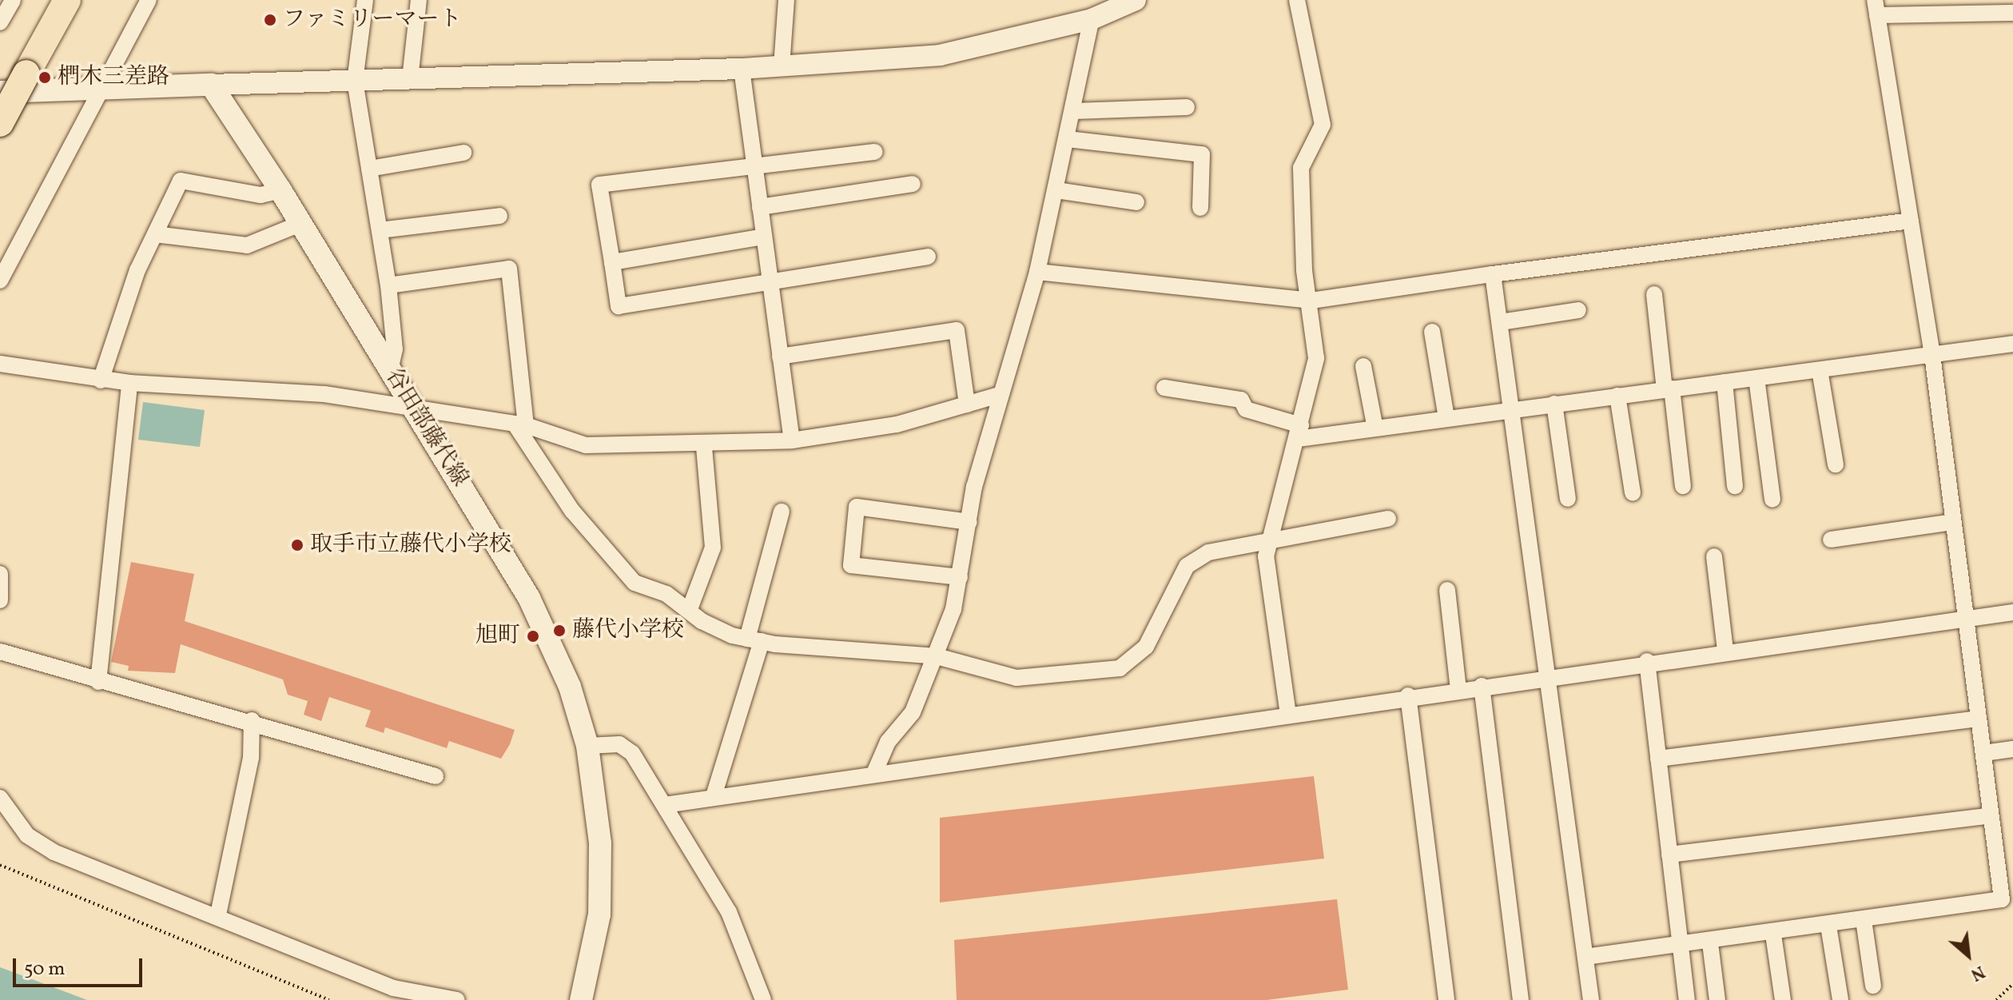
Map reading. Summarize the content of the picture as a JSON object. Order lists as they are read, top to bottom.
{
  "streets": {
    "main road": ["谷田部藤代線"]
  },
  "places": [
    "ファミリーマート",
    "椚木三差路",
    "取手市立藤代小学校",
    "藤代小学校",
    "旭町"
  ],
  "scale_bar": "50 m",
  "north": "bottom right"
}
